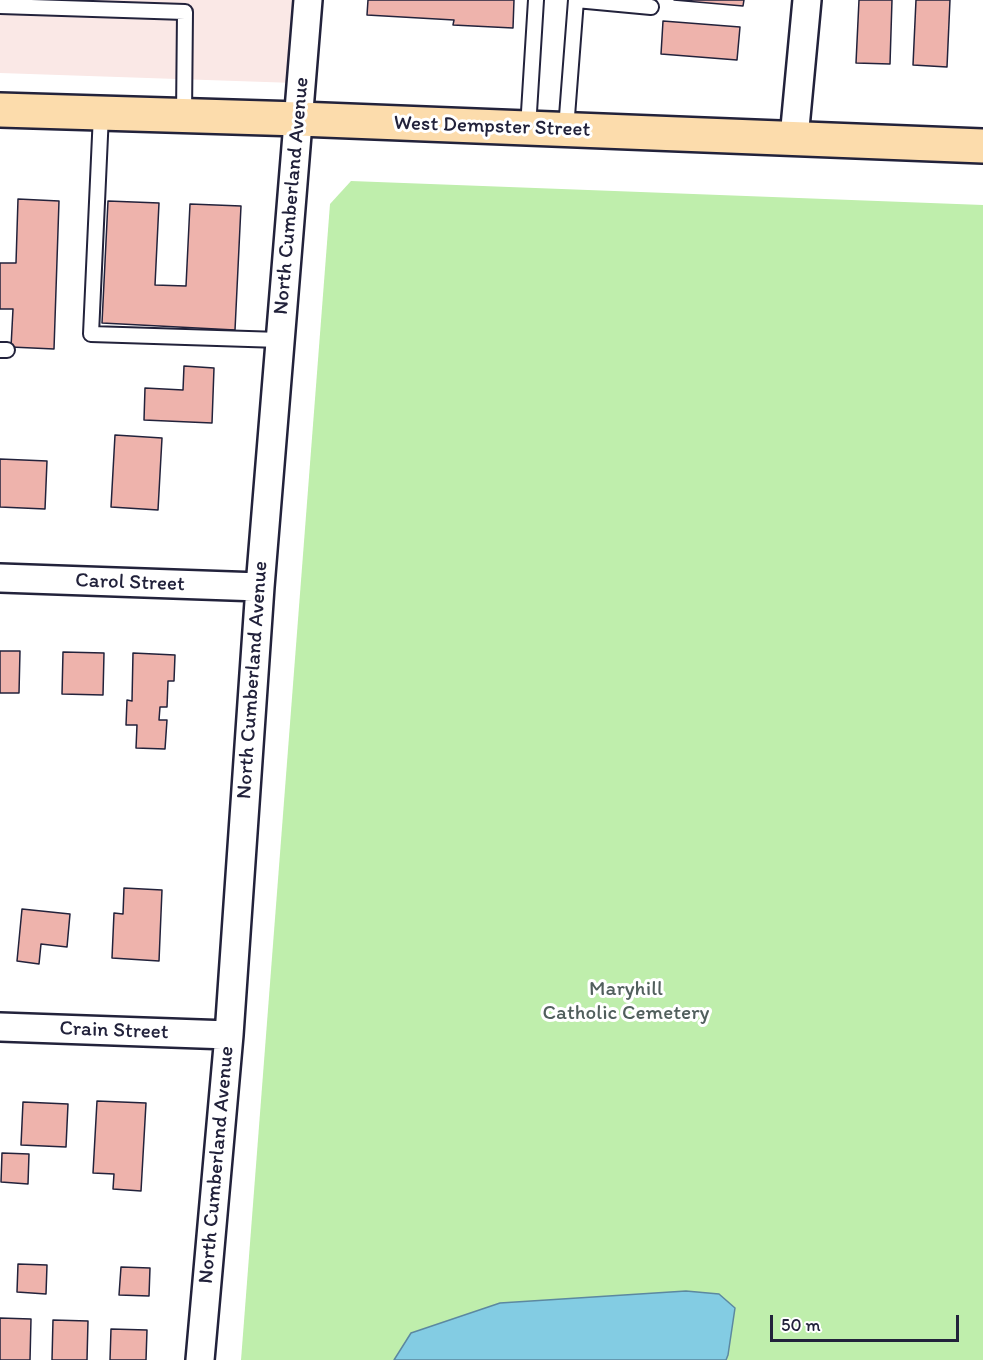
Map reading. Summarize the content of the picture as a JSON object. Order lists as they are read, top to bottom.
{
  "streets": {
    "main road": ["West Dempster Street"],
    "street": ["North Cumberland Avenue", "Carol Street", "Crain Street"]
  },
  "crossings": [
    ["West Dempster Street", "North Cumberland Avenue"],
    ["North Cumberland Avenue", "Carol Street"],
    ["North Cumberland Avenue", "Crain Street"]
  ],
  "parks": ["Maryhill Catholic Cemetery"],
  "scale_bar": "50 m"
}
